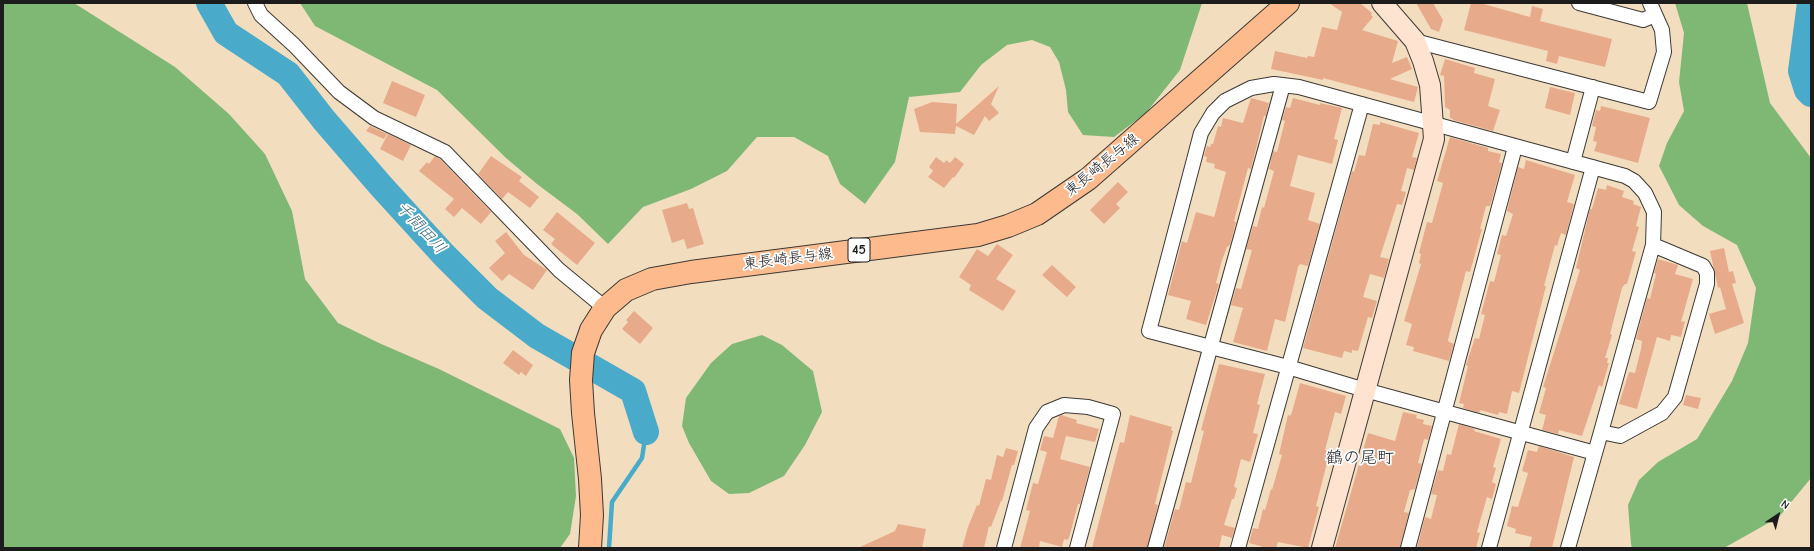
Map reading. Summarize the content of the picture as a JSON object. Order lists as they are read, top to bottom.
{
  "streets": {
    "main road": ["東長崎長与線", "45"]
  },
  "districts": ["鶴の尾町"],
  "water": ["千間田川"],
  "north": "top right"
}
